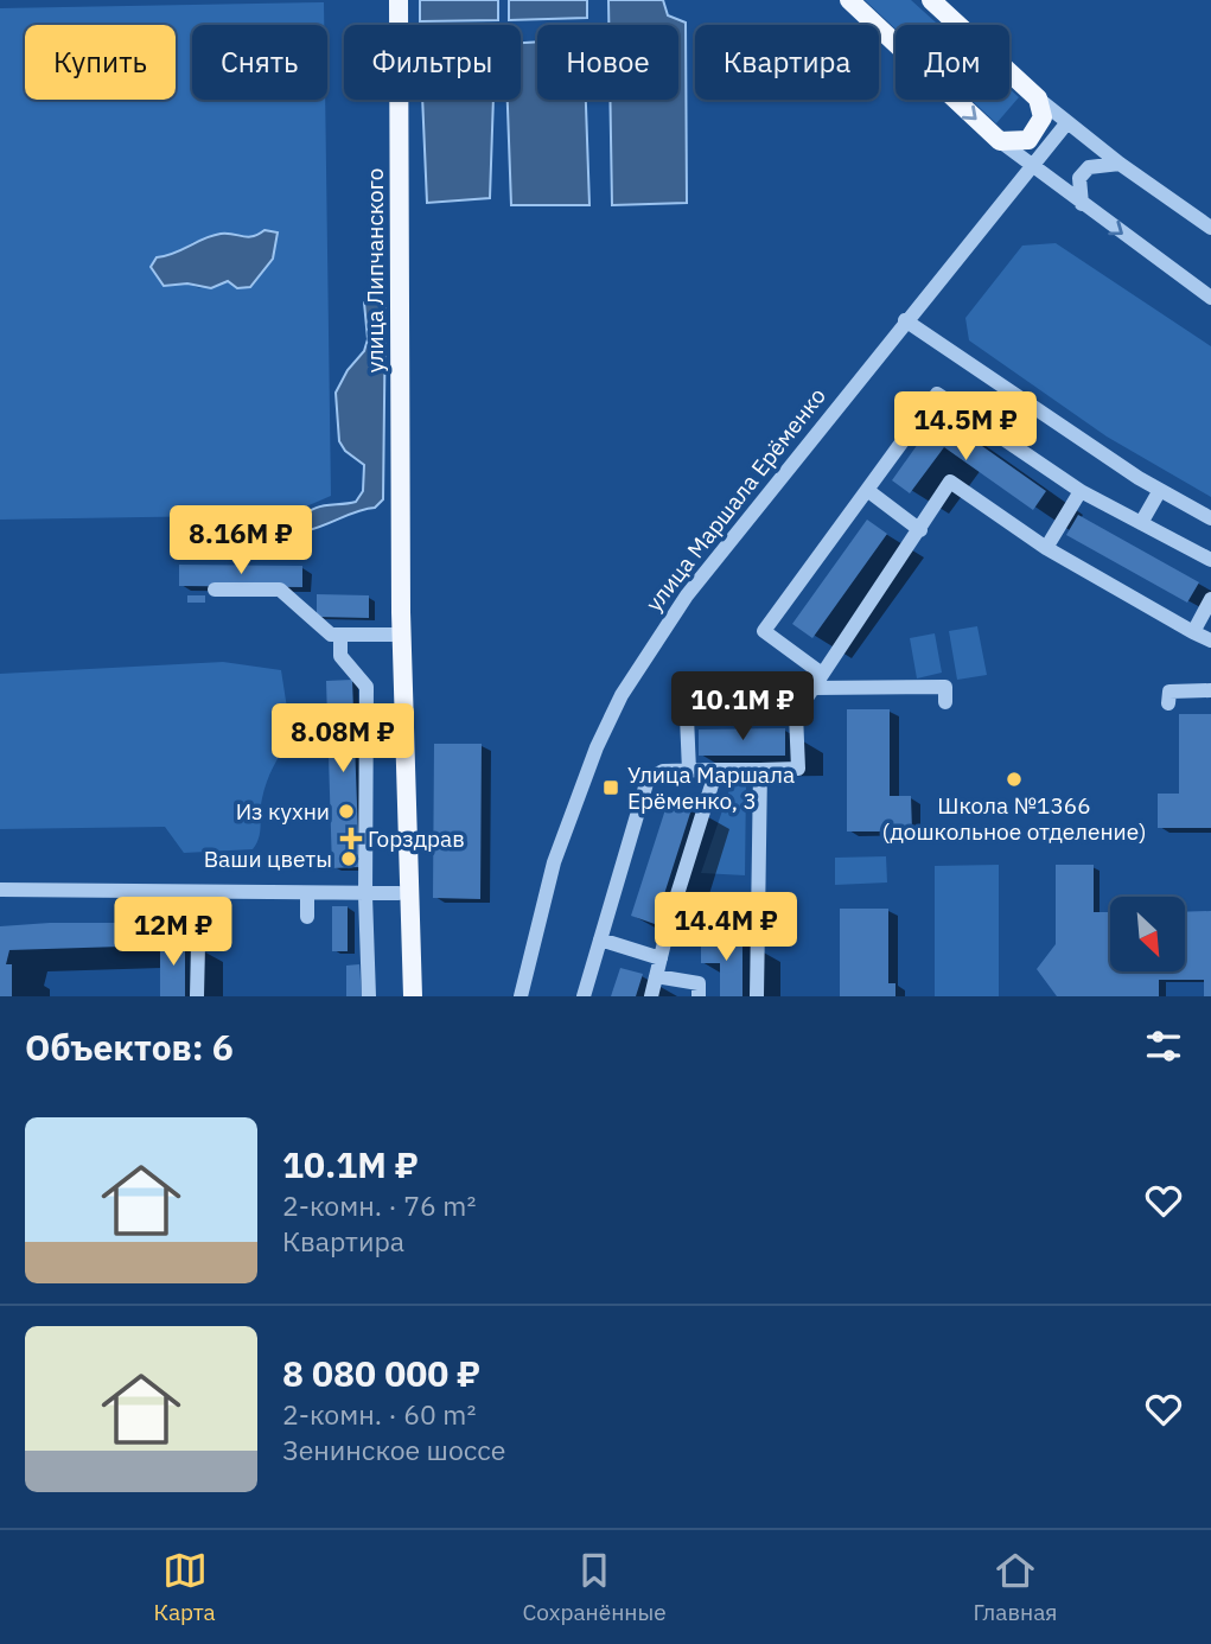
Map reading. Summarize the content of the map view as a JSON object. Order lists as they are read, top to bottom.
{
  "streets": {
    "main road": ["улица Липчанского"],
    "street": ["улица Маршала Ерёменко"]
  },
  "places": {
    "other": ["Школа №1366 (дошкольное отделение)", "Из кухни", "Ваши цветы"],
    "transit": ["Улица Маршала Ерёменко, 3"],
    "health": ["Горздрав"]
  },
  "north": "bottom right",
  "page": {
    "chip": [
      "Купить",
      "Снять",
      "Фильтры",
      "Новое",
      "Квартира",
      "Дом"
    ],
    "price": [
      "14.5M ₽",
      "8.16M ₽",
      "10.1M ₽",
      "8.08M ₽",
      "14.4M ₽",
      "12M ₽"
    ],
    "heading": "Объектов: 6",
    "list": [
      {
        "name": "10.1M ₽",
        "note": "2-комн. · 76 m² · Квартира"
      },
      {
        "name": "8 080 000 ₽",
        "note": "2-комн. · 60 m² · Зенинское шоссе"
      }
    ],
    "tabs": ["Карта", "Сохранённые", "Главная"]
  }
}
